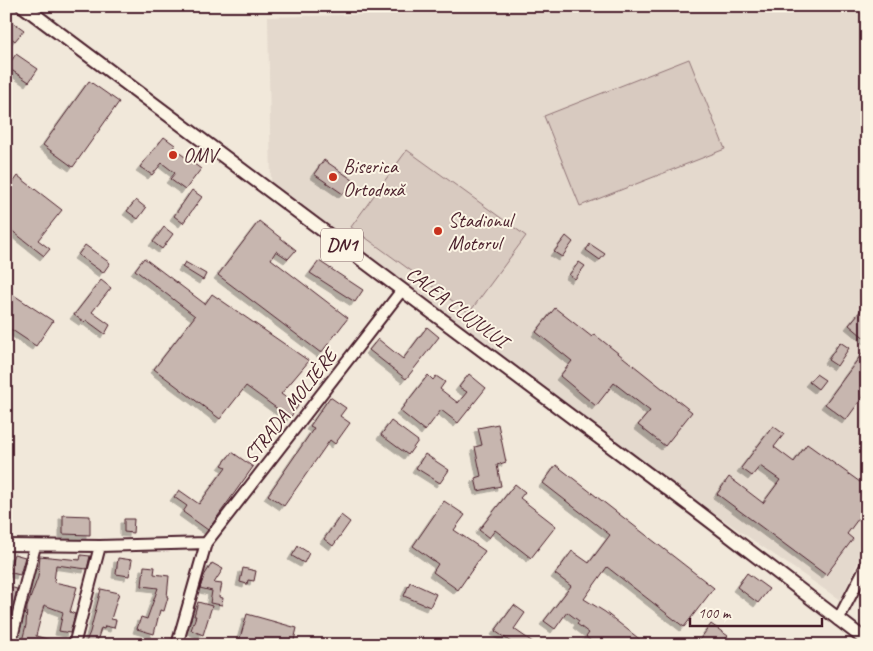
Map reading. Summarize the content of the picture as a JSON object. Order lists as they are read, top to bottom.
{
  "streets": {
    "main road": ["DN1", "CALEA CLUJULUI"],
    "street": ["STRADA MOLIÈRE"]
  },
  "crossings": [
    ["CALEA CLUJULUI", "STRADA MOLIÈRE"]
  ],
  "places": ["OMV", "Biserica Ortodoxă", "Stadionul Motorul"],
  "scale_bar": "100 m"
}
